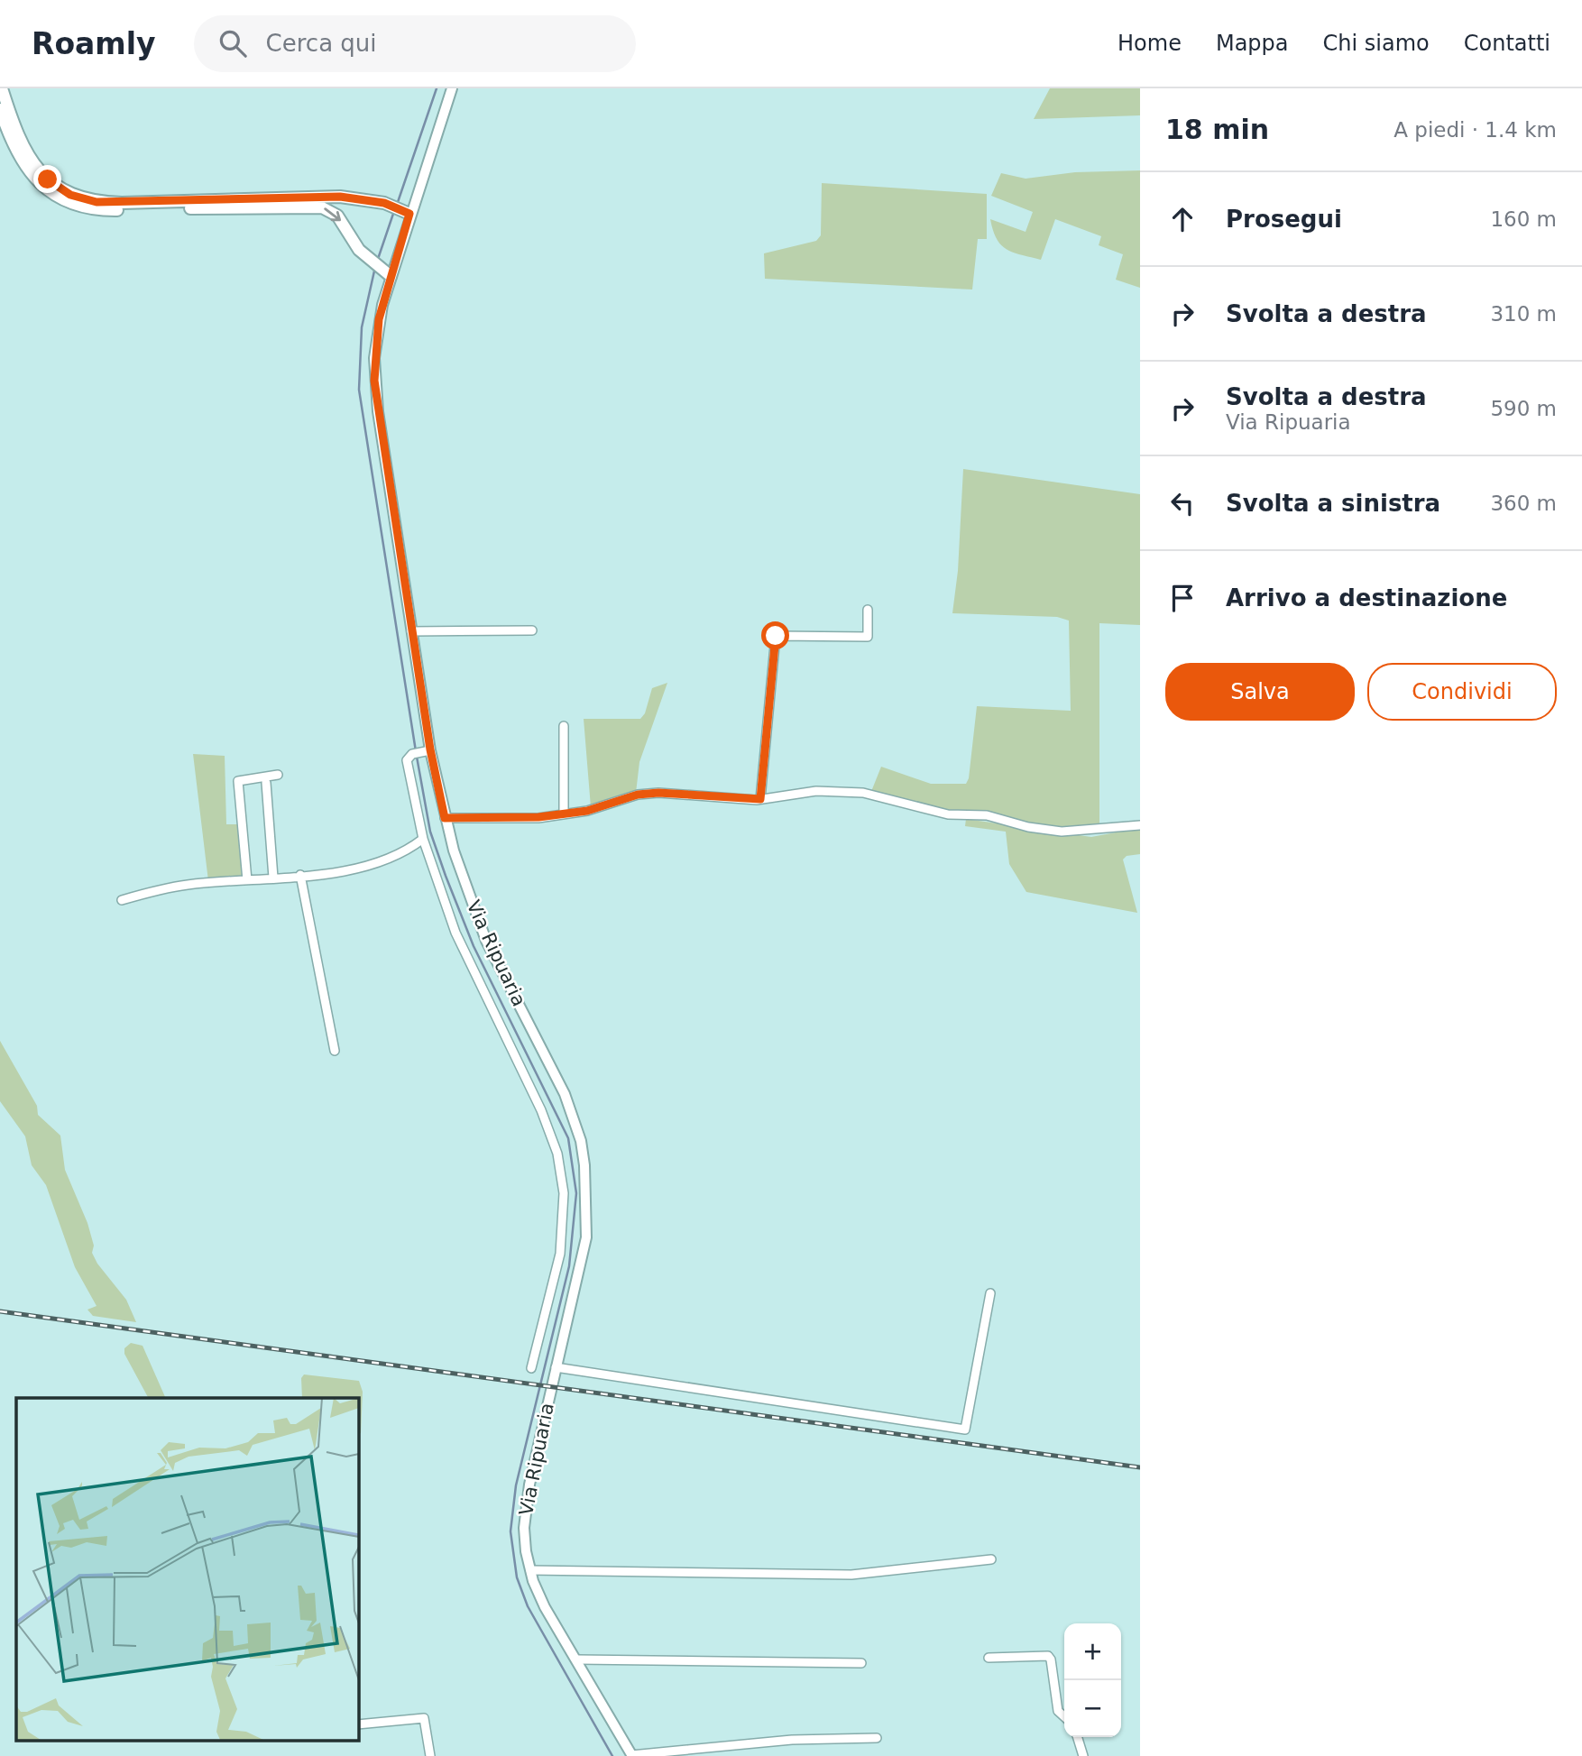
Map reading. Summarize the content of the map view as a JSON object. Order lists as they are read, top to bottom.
{
  "streets": {
    "street": ["Via Ripuaria"]
  },
  "page": {
    "header": "Roamly",
    "search": "Cerca qui",
    "nav": [
      "Home",
      "Mappa",
      "Chi siamo",
      "Contatti"
    ],
    "heading": ["18 min", "A piedi · 1.4 km"],
    "list": [
      ["Prosegui", "160 m"],
      ["Svolta a destra", "310 m"],
      ["Svolta a destra", "Via Ripuaria", "590 m"],
      ["Svolta a sinistra", "360 m"],
      "Arrivo a destinazione"
    ],
    "buttons": ["Salva", "Condividi"],
    "map_buttons": ["+", "−"]
  }
}
